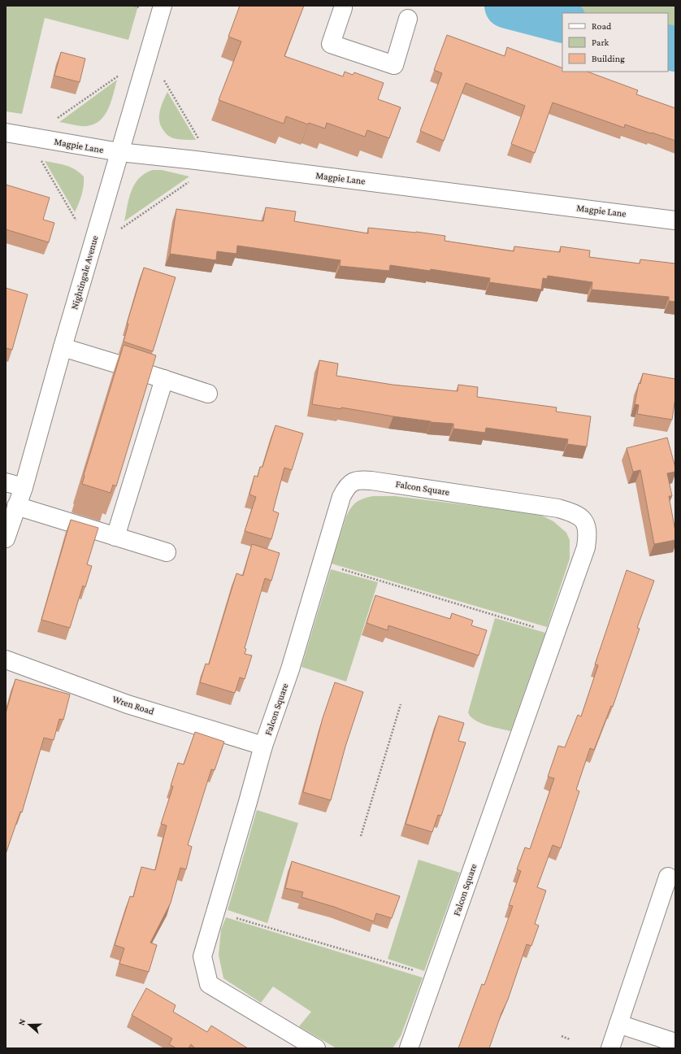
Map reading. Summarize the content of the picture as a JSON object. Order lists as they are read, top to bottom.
{
  "streets": {
    "street": [
      "Magpie Lane",
      "Nightingale Avenue",
      "Falcon Square",
      "Wren Road"
    ]
  },
  "crossings": [
    ["Magpie Lane", "Nightingale Avenue"],
    ["Falcon Square", "Wren Road"]
  ],
  "legend": ["Road", "Park", "Building"],
  "north": "left"
}
